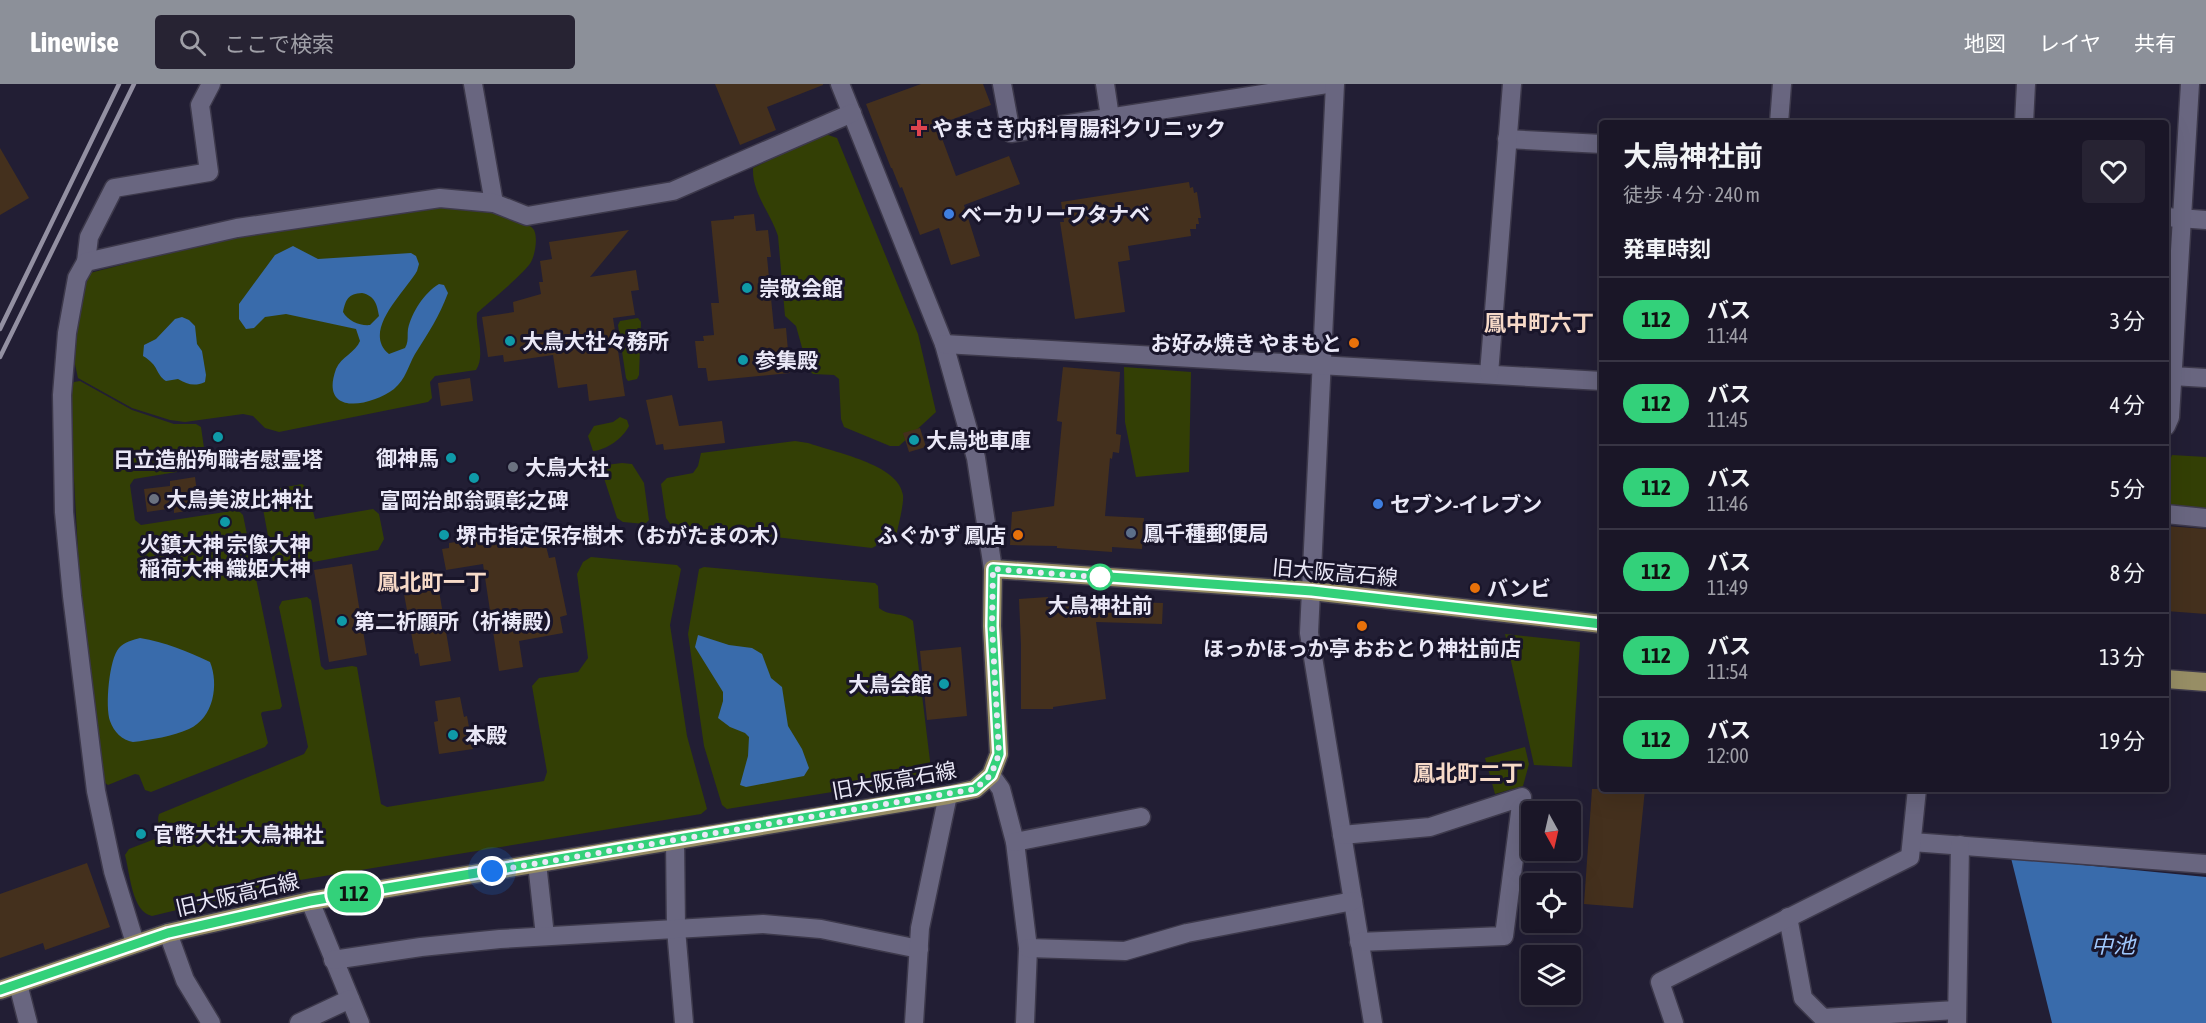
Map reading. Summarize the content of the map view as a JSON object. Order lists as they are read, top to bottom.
{
  "streets": {
    "main road": ["旧大阪高石線"]
  },
  "districts": ["鳳中町六丁", "鳳北町一丁", "鳳北町二丁"],
  "water": ["中池"],
  "places": {
    "health": ["やまさき内科胃腸科クリニック"],
    "other": [
      "ベーカリーワタナベ",
      "崇敬会館",
      "大鳥大社々務所",
      "お好み焼き やまもと",
      "参集殿",
      "日立造船殉職者慰霊塔",
      "大鳥地車庫",
      "御神馬",
      "大鳥大社",
      "富岡治郎翁顕彰之碑",
      "大鳥美波比神社",
      "セブン-イレブン",
      "火鎮大神 宗像大神 稲荷大神 織姫大神",
      "鳳千種郵便局",
      "堺市指定保存樹木（おがたまの木）",
      "ふぐかず 鳳店",
      "大鳥神社前",
      "バンビ",
      "第二祈願所（祈祷殿）",
      "ほっかほっか亭 おおとり神社前店",
      "大鳥会館",
      "本殿",
      "官幣大社 大鳥神社"
    ]
  },
  "lines": ["bus line 112"],
  "north": "bottom",
  "page": {
    "header": "Linewise",
    "search": "ここで検索",
    "nav": ["地図", "レイヤ", "共有"],
    "on_map": "112",
    "heading": [
      ["大鳥神社前", "徒歩 · 4 分 · 240 m"],
      "発車時刻"
    ],
    "list": [
      {
        "mark": "112",
        "name": "バス",
        "note": "11:44",
        "value": "3 分"
      },
      {
        "mark": "112",
        "name": "バス",
        "note": "11:45",
        "value": "4 分"
      },
      {
        "mark": "112",
        "name": "バス",
        "note": "11:46",
        "value": "5 分"
      },
      {
        "mark": "112",
        "name": "バス",
        "note": "11:49",
        "value": "8 分"
      },
      {
        "mark": "112",
        "name": "バス",
        "note": "11:54",
        "value": "13 分"
      },
      {
        "mark": "112",
        "name": "バス",
        "note": "12:00",
        "value": "19 分"
      }
    ]
  }
}
